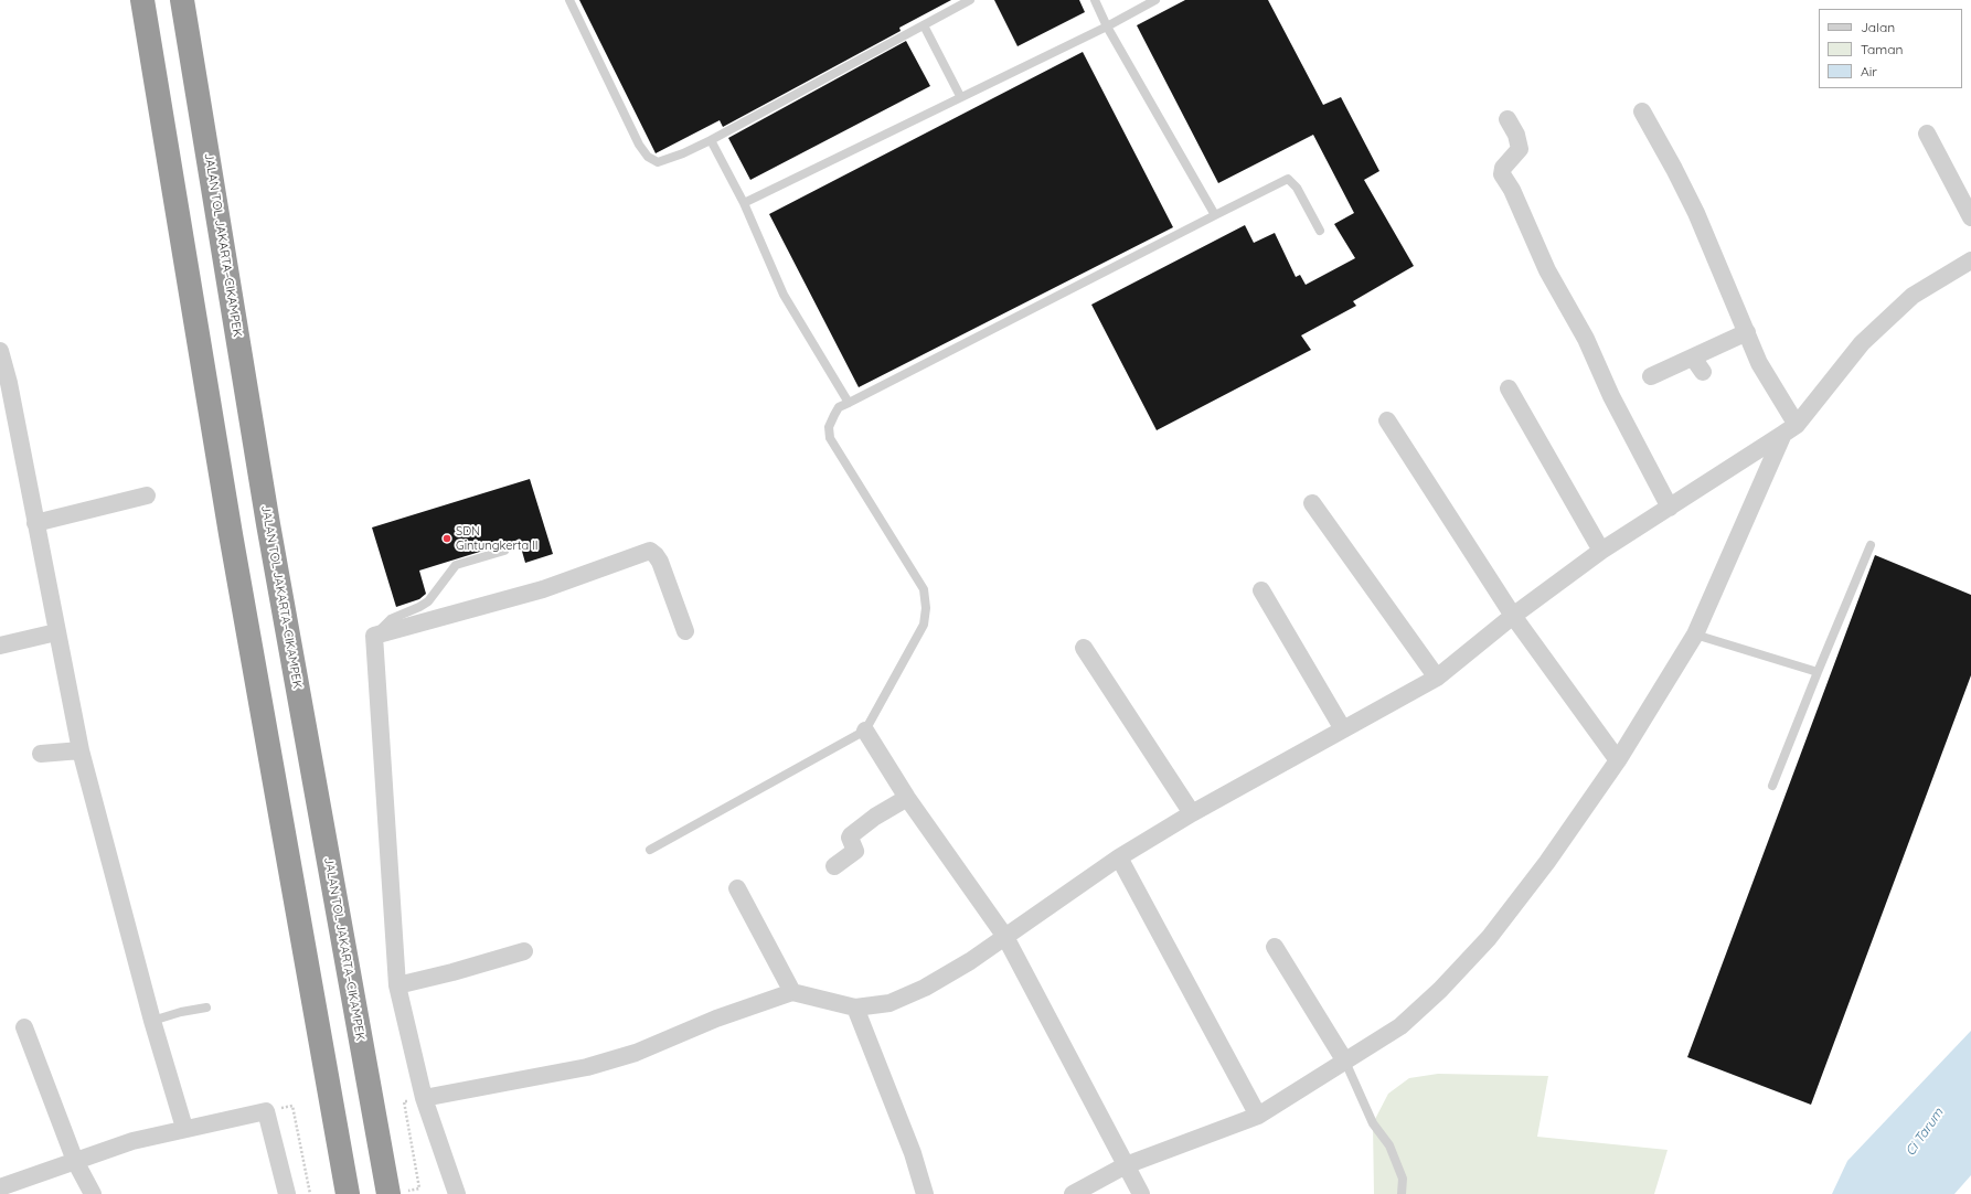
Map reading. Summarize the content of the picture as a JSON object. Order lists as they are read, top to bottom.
{
  "streets": {
    "highway": ["JALAN TOL JAKARTA–CIKAMPEK"]
  },
  "water": ["Ci Tarum"],
  "places": ["SDN Gintungkerta II"],
  "legend": ["Jalan", "Taman", "Air"]
}
